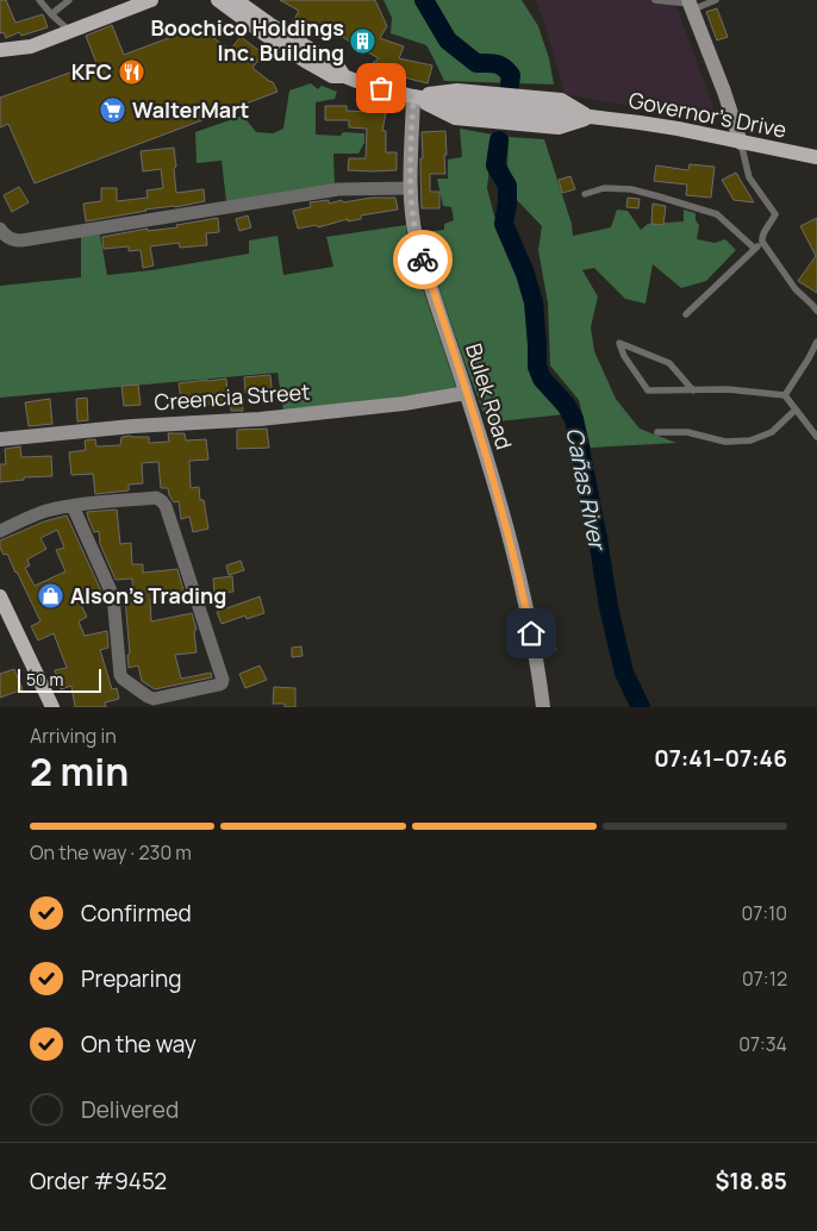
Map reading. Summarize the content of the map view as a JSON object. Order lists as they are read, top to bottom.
{
  "streets": {
    "main road": ["Governor's Drive", "Bulek Road", "Creencia Street"]
  },
  "crossings": [
    ["Governor's Drive", "Bulek Road"],
    ["Bulek Road", "Creencia Street"]
  ],
  "water": ["Cañas River"],
  "places": {
    "building": ["Boochico Holdings Inc. Building"],
    "restaurant": ["KFC"],
    "supermarket": ["WalterMart"],
    "shop": ["Alson's Trading"]
  },
  "scale_bar": "50 m",
  "page": {
    "scale": "50 m",
    "heading": ["2 min", "Arriving in", "07:41–07:46"],
    "panel": ["Order #9452", "$18.85"],
    "bar": "On the way · 230 m",
    "list": [
      ["Confirmed", "07:10"],
      ["Preparing", "07:12"],
      ["On the way", "07:34"],
      "Delivered"
    ]
  }
}
